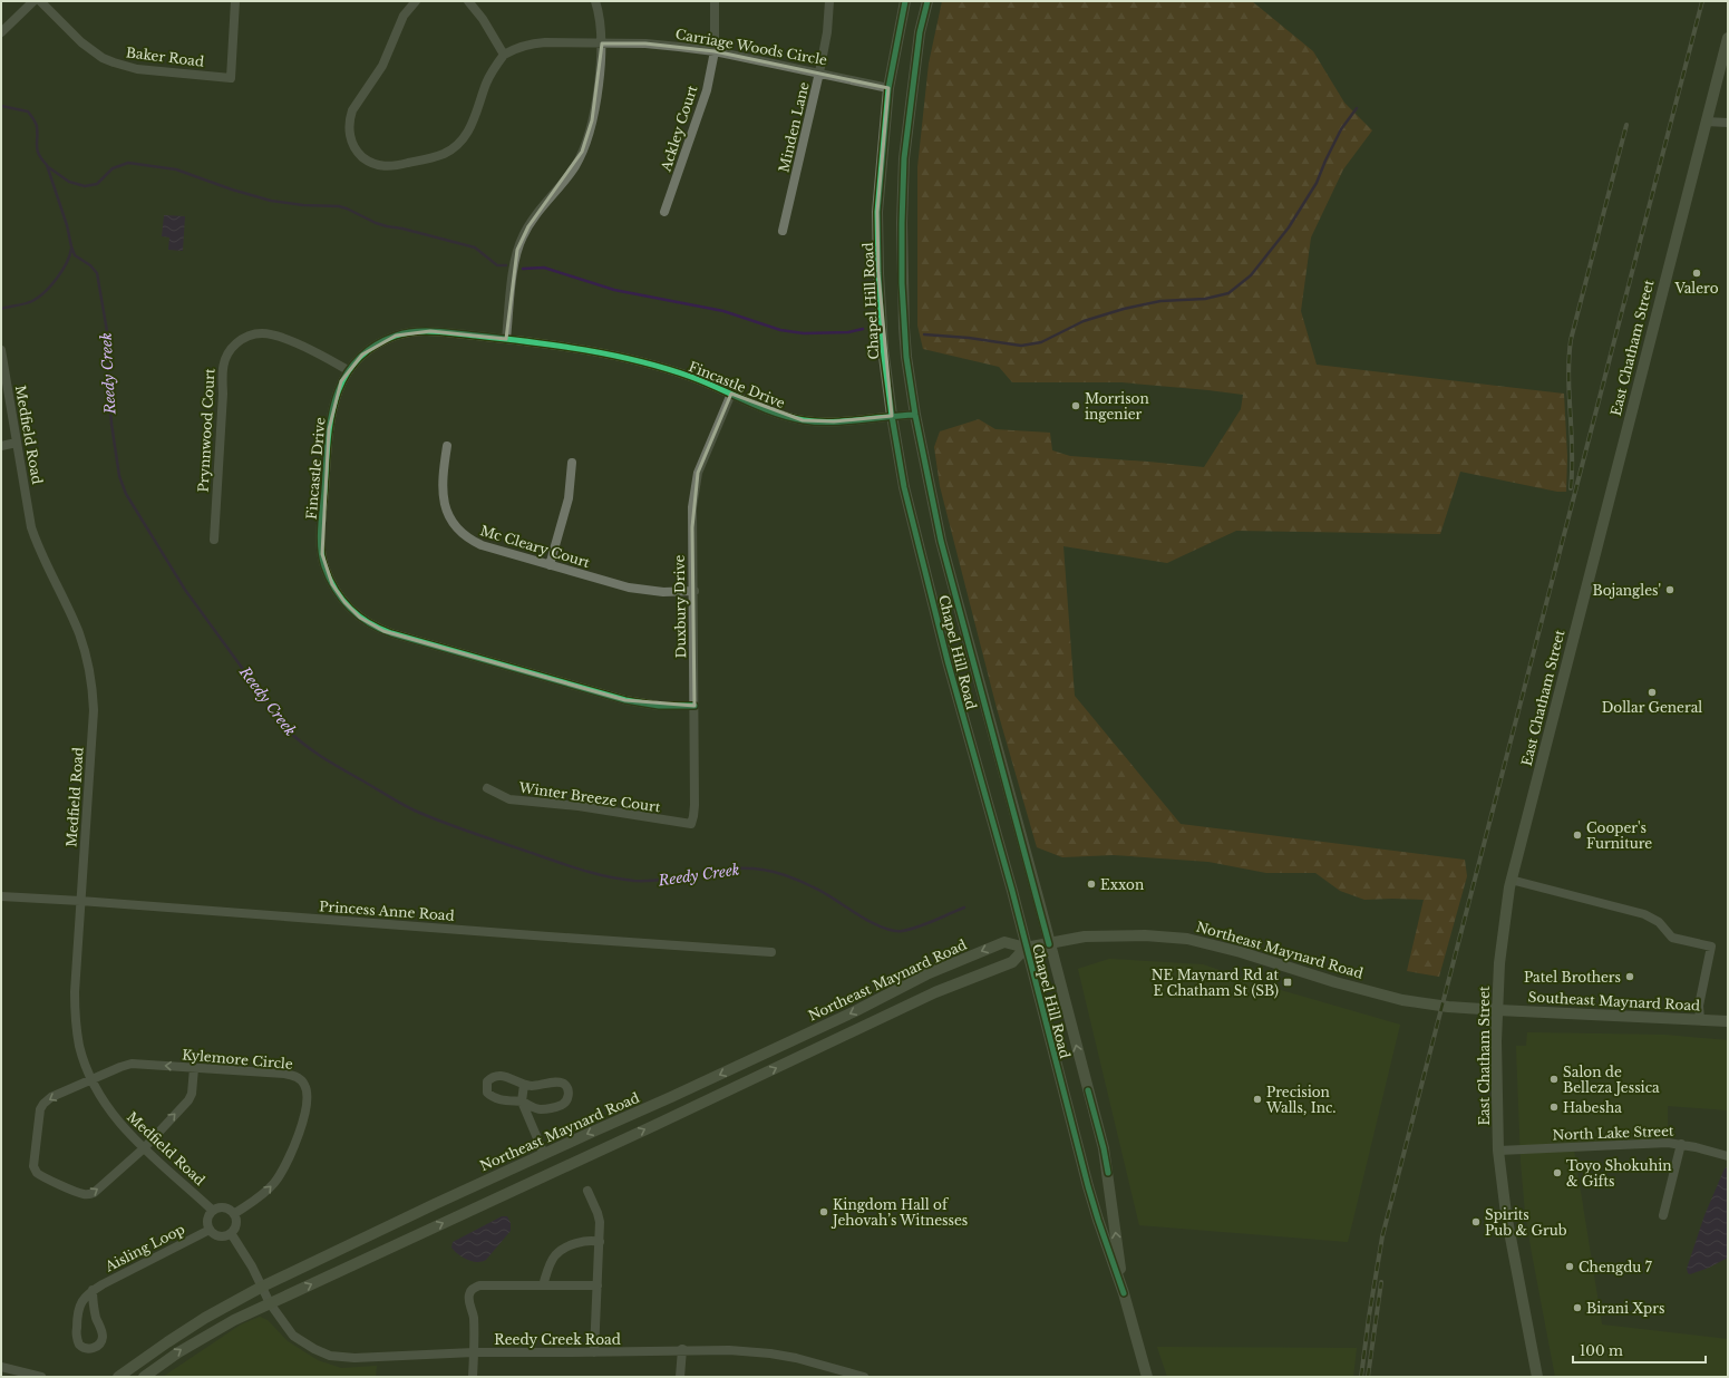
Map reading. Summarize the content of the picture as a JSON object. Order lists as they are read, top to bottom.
{
  "streets": {
    "main road": [
      "Chapel Hill Road",
      "East Chatham Street",
      "Northeast Maynard Road",
      "Southeast Maynard Road"
    ],
    "street": [
      "Carriage Woods Circle",
      "Baker Road",
      "Minden Lane",
      "Ackley Court",
      "Fincastle Drive",
      "Prynnwood Court",
      "Medfield Road",
      "Mc Cleary Court",
      "Duxbury Drive",
      "Winter Breeze Court",
      "Princess Anne Road",
      "Kylemore Circle",
      "North Lake Street",
      "Aisling Loop",
      "Reedy Creek Road"
    ]
  },
  "crossings": [
    ["Carriage Woods Circle", "Minden Lane"],
    ["Carriage Woods Circle", "Ackley Court"],
    ["Carriage Woods Circle", "Chapel Hill Road"],
    ["Chapel Hill Road", "Fincastle Drive"],
    ["Chapel Hill Road", "Northeast Maynard Road"],
    ["East Chatham Street", "Northeast Maynard Road"],
    ["East Chatham Street", "Southeast Maynard Road"],
    ["East Chatham Street", "North Lake Street"],
    ["Fincastle Drive", "Prynnwood Court"],
    ["Fincastle Drive", "Duxbury Drive"],
    ["Medfield Road", "Princess Anne Road"],
    ["Medfield Road", "Kylemore Circle"],
    ["Medfield Road", "Aisling Loop"],
    ["Mc Cleary Court", "Duxbury Drive"],
    ["Duxbury Drive", "Winter Breeze Court"],
    ["Northeast Maynard Road", "Southeast Maynard Road"],
    ["Kylemore Circle", "Aisling Loop"]
  ],
  "water": ["Reedy Creek"],
  "places": {
    "other": [
      "Valero",
      "Morrison ingenier",
      "Bojangles'",
      "Dollar General",
      "Cooper's Furniture",
      "Exxon",
      "Patel Brothers",
      "Salon de Belleza Jessica",
      "Precision Walls, Inc.",
      "Habesha",
      "Toyo Shokuhin & Gifts",
      "Kingdom Hall of Jehovah’s Witnesses",
      "Spirits Pub & Grub",
      "Chengdu 7",
      "Birani Xprs"
    ],
    "transit": ["NE Maynard Rd at E Chatham St (SB)"]
  },
  "scale_bar": "100 m"
}
